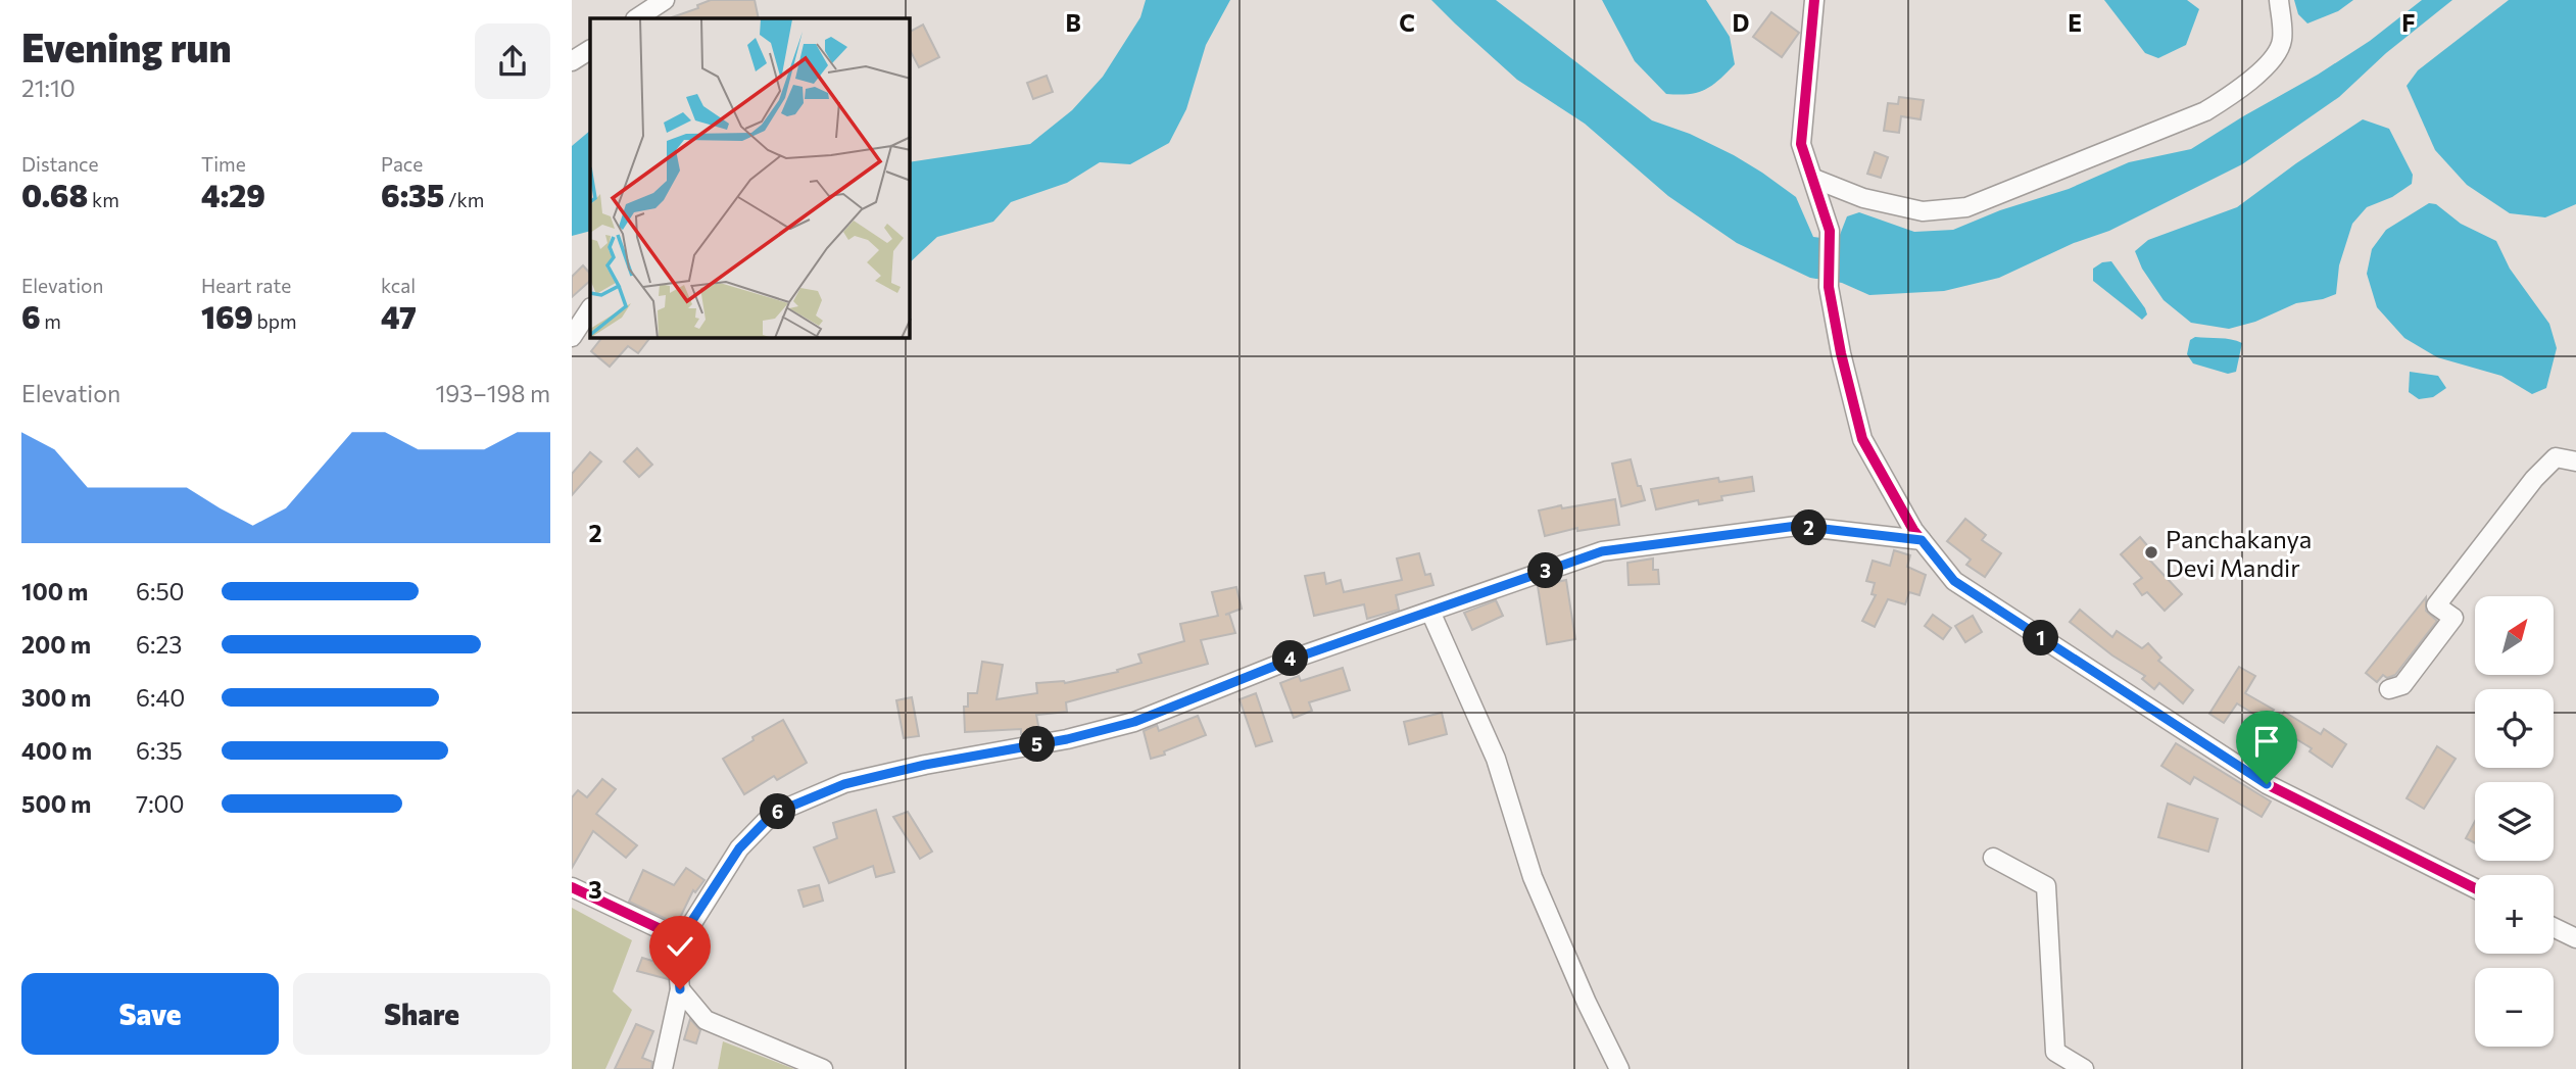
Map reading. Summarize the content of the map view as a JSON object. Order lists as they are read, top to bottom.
{
  "places": ["Panchakanya Devi Mandir"],
  "north": "top right",
  "page": {
    "heading": ["Evening run", "21:10"],
    "stats": [
      ["Distance", "0.68 km"],
      ["Time", "4:29"],
      ["Pace", "6:35 /km"],
      ["Elevation", "6 m"],
      ["Heart rate", "169 bpm"],
      ["kcal", "47"]
    ],
    "chart": ["Elevation", "193–198 m"],
    "pins": [
      "2",
      "3",
      "1",
      "4",
      "5",
      "6"
    ],
    "list": [
      {
        "name": "100 m",
        "note": "6:50"
      },
      {
        "name": "200 m",
        "note": "6:23"
      },
      {
        "name": "300 m",
        "note": "6:40"
      },
      {
        "name": "400 m",
        "note": "6:35"
      },
      {
        "name": "500 m",
        "note": "7:00"
      }
    ],
    "map_buttons": ["+", "−"],
    "buttons": ["Save", "Share"]
  },
  "grid": {
    "columns": [
      "B",
      "C",
      "D",
      "E",
      "F"
    ],
    "rows": ["2", "3"]
  }
}
